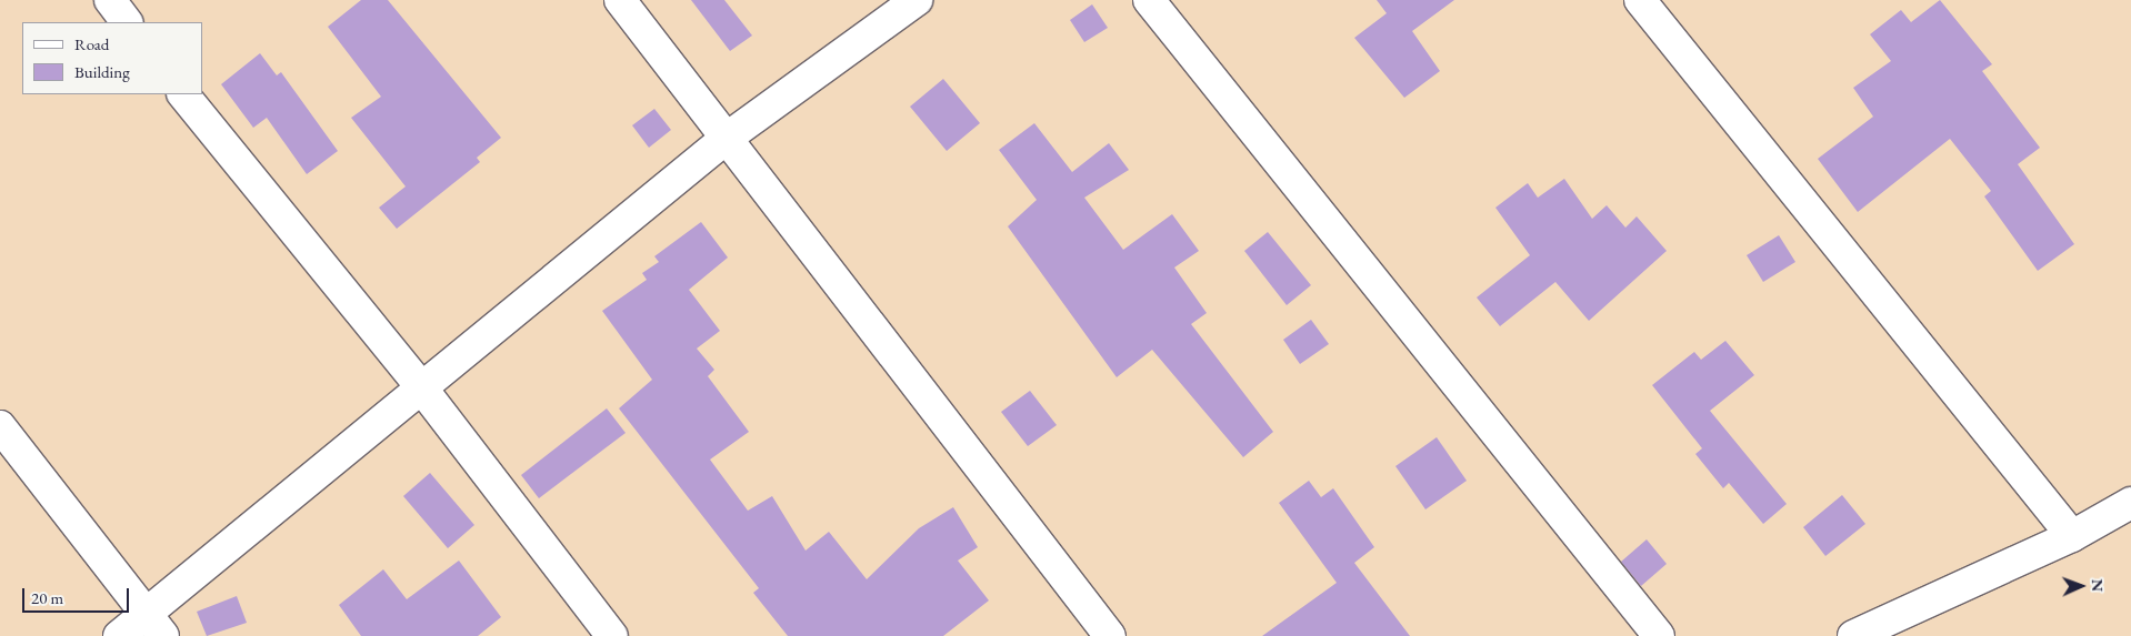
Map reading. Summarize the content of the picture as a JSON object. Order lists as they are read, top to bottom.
{
  "legend": ["Road", "Building"],
  "scale_bar": "20 m",
  "north": "right"
}
